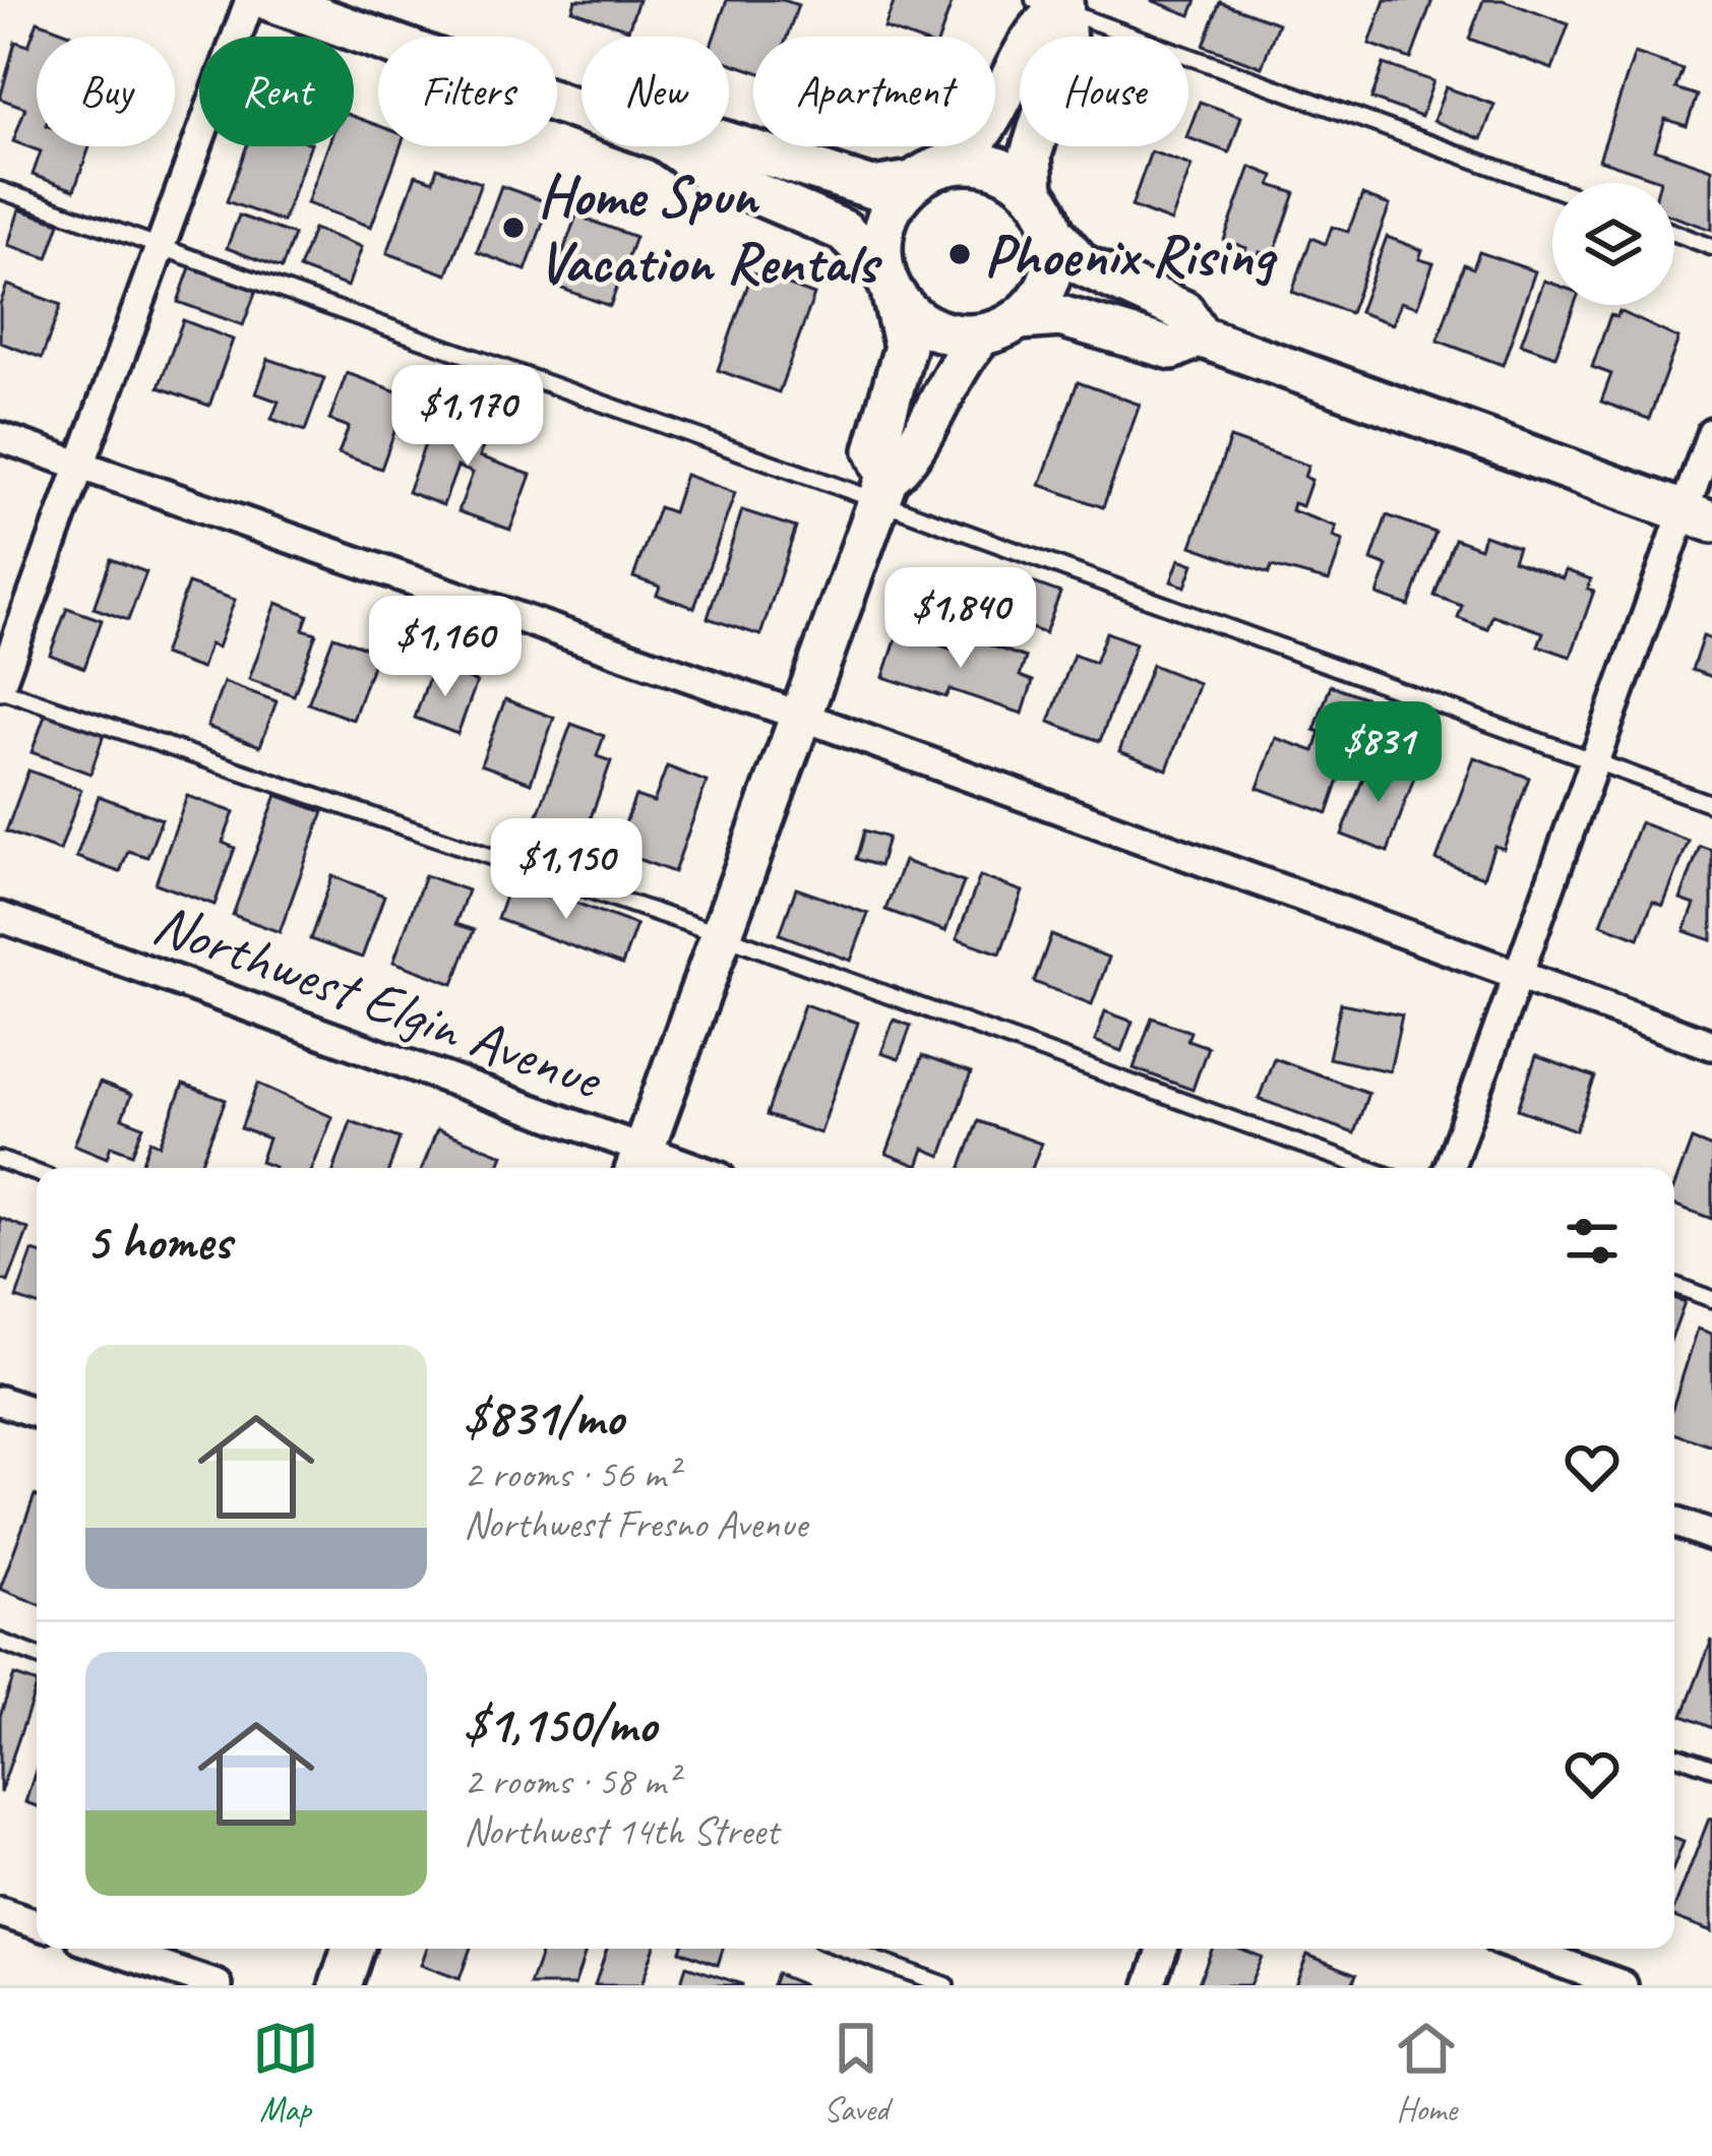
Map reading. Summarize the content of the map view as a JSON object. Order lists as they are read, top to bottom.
{
  "streets": {
    "street": ["Northwest Elgin Avenue"]
  },
  "places": ["Home Spun Vacation Rentals", "Phoenix Rising"],
  "page": {
    "chip": [
      "Buy",
      "Rent",
      "Filters",
      "New",
      "Apartment",
      "House"
    ],
    "price": [
      "$1,170",
      "$1,840",
      "$1,160",
      "$831",
      "$1,150"
    ],
    "heading": "5 homes",
    "list": [
      {
        "name": "$831/mo",
        "note": "2 rooms · 56 m² · Northwest Fresno Avenue"
      },
      {
        "name": "$1,150/mo",
        "note": "2 rooms · 58 m² · Northwest 14th Street"
      }
    ],
    "tabs": ["Map", "Saved", "Home"]
  }
}
